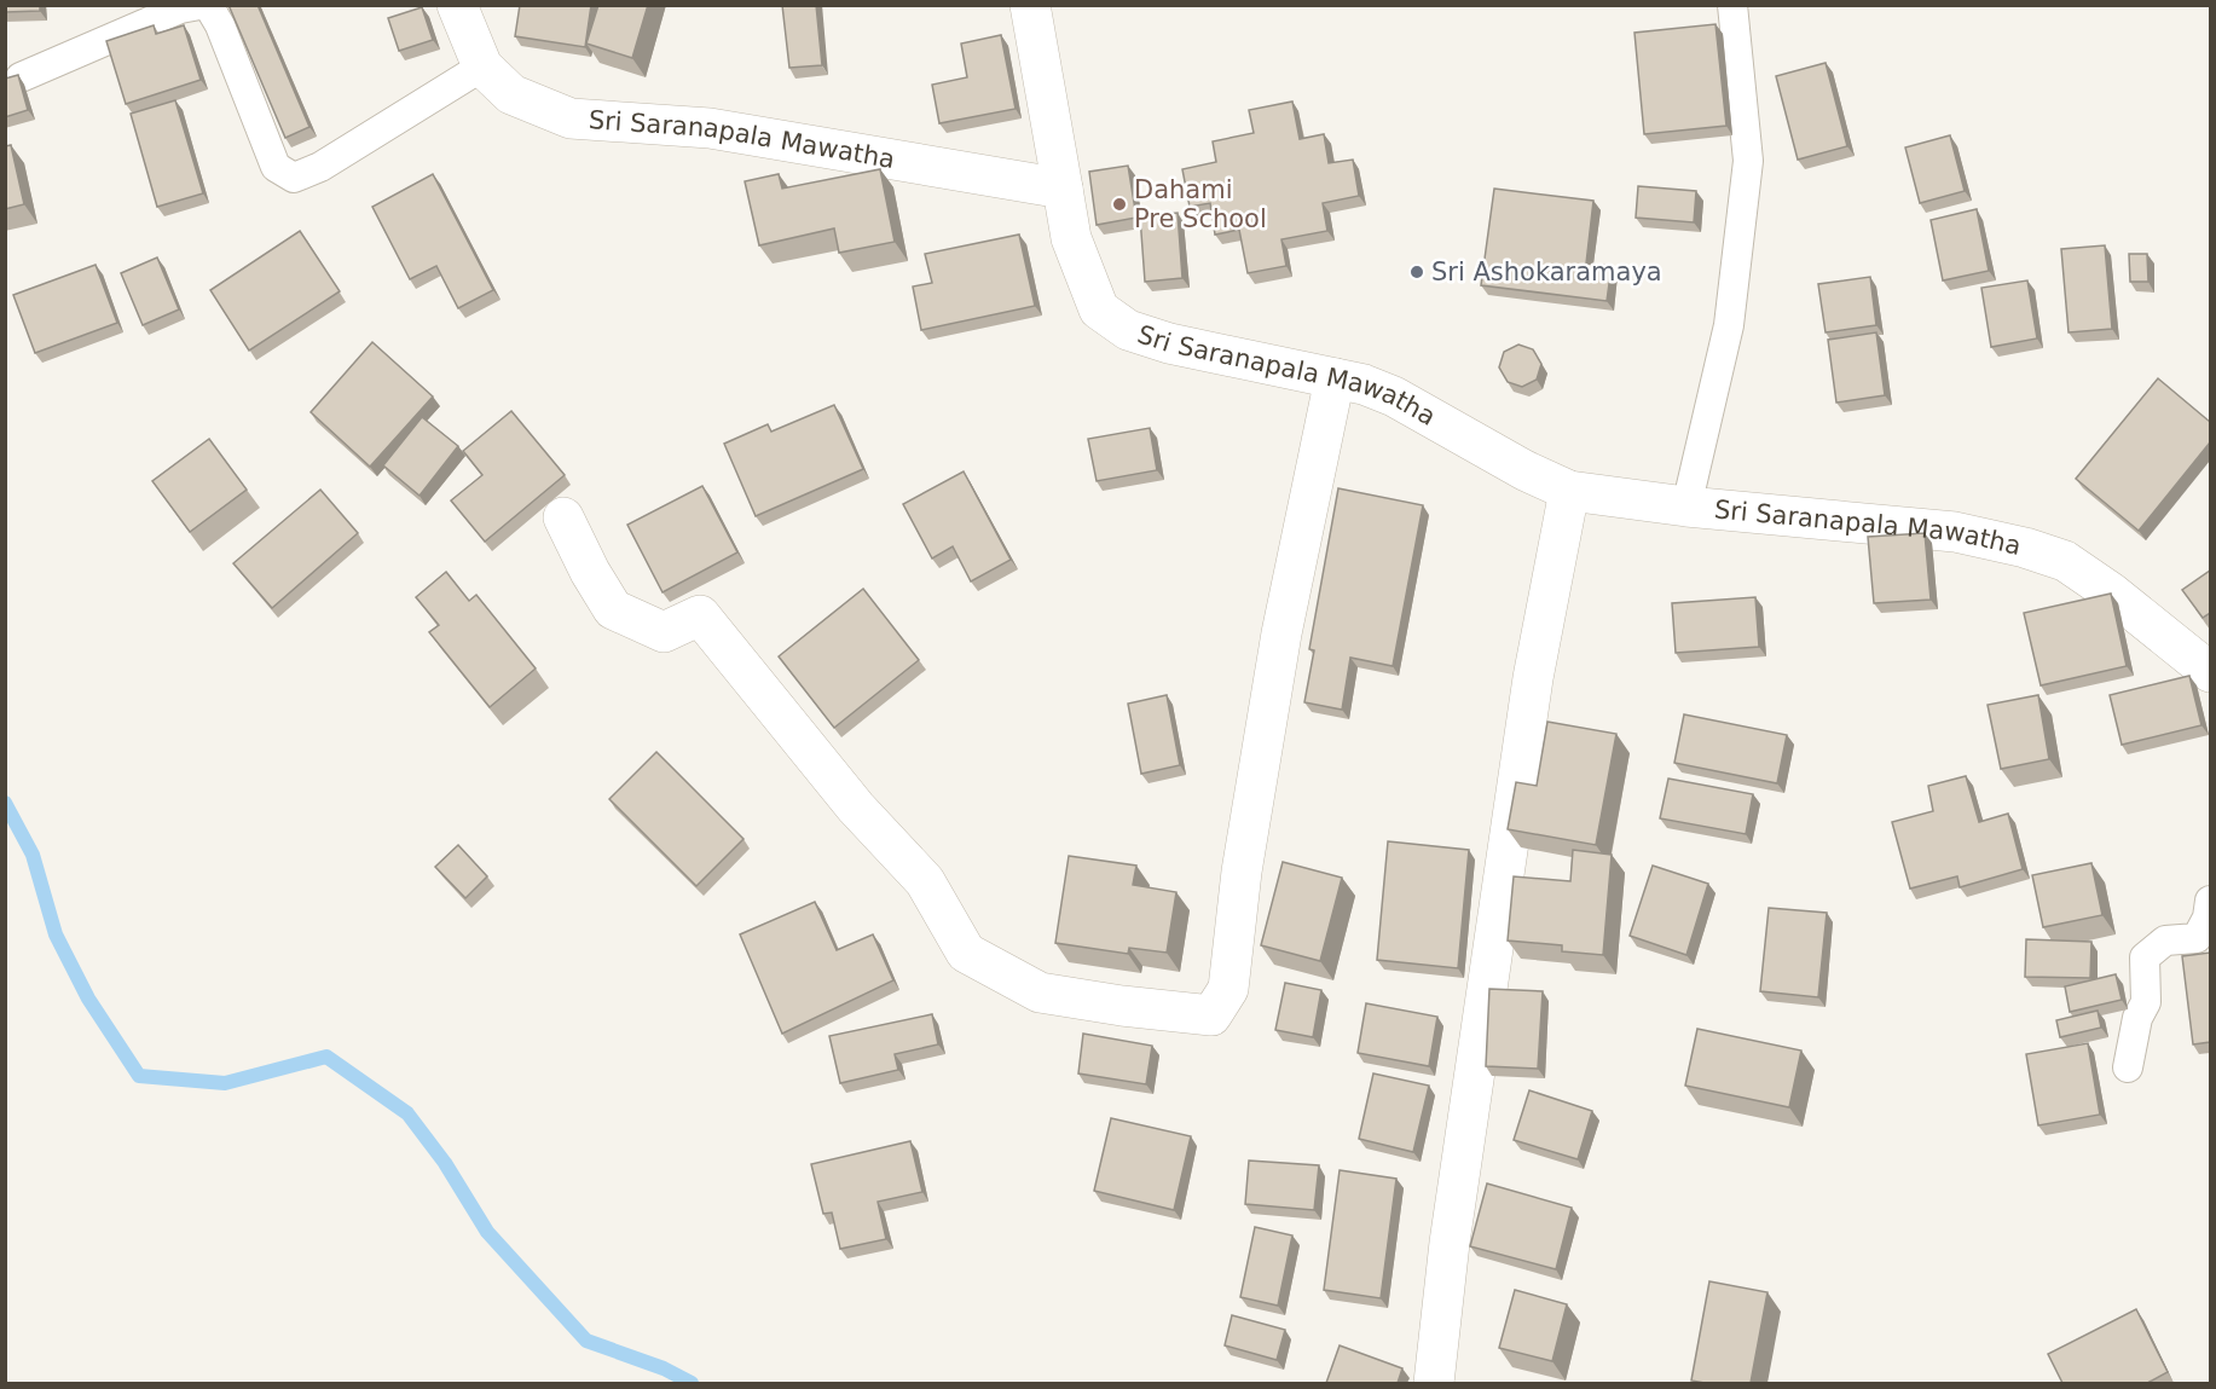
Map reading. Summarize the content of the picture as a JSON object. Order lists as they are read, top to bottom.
{
  "streets": {
    "street": ["Sri Saranapala Mawatha"]
  },
  "places": ["Dahami Pre School", "Sri Ashokaramaya"]
}
